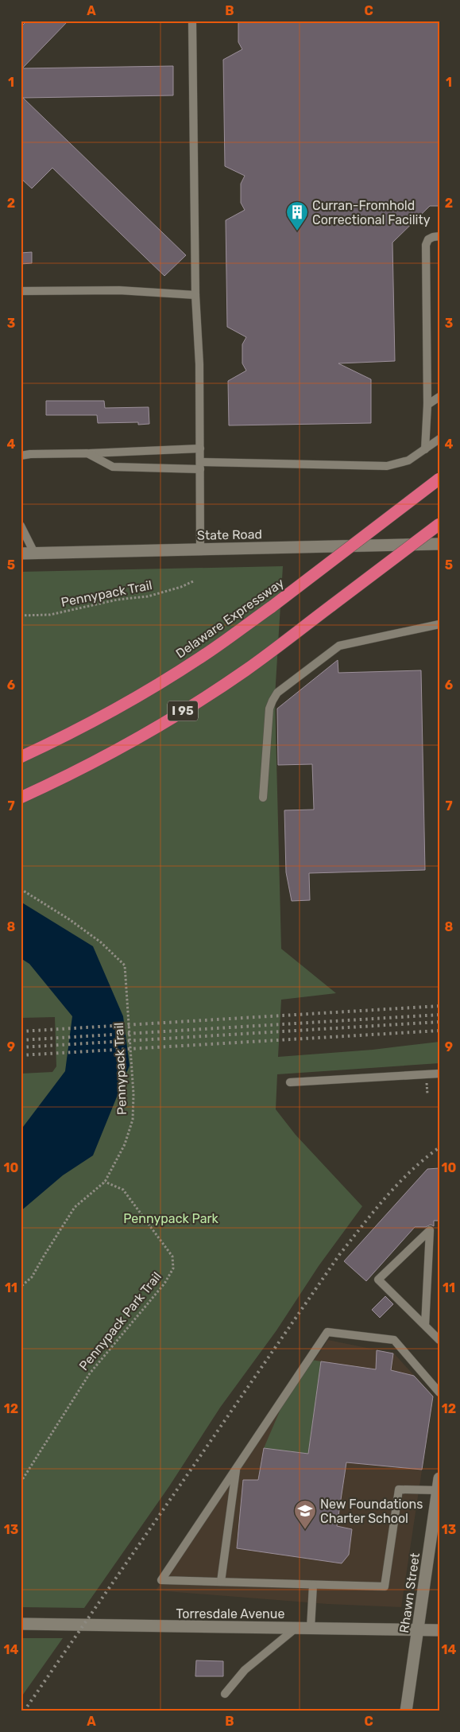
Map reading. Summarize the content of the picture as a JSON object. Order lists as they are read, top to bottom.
{
  "streets": {
    "highway": ["Delaware Expressway", "I 95"],
    "main road": ["State Road", "Rhawn Street", "Torresdale Avenue"],
    "path": ["Pennypack Trail", "Pennypack Park Trail"]
  },
  "crossings": [
    ["Pennypack Trail", "Pennypack Park Trail"],
    ["Rhawn Street", "Torresdale Avenue"]
  ],
  "parks": ["Pennypack Park"],
  "places": {
    "building": ["Curran-Fromhold Correctional Facility"],
    "school or university": ["New Foundations Charter School"]
  },
  "grid": {
    "columns": ["A", "B", "C"],
    "rows": [
      "1",
      "2",
      "3",
      "4",
      "5",
      "6",
      "7",
      "8",
      "9",
      "10",
      "11",
      "12",
      "13",
      "14"
    ]
  }
}
